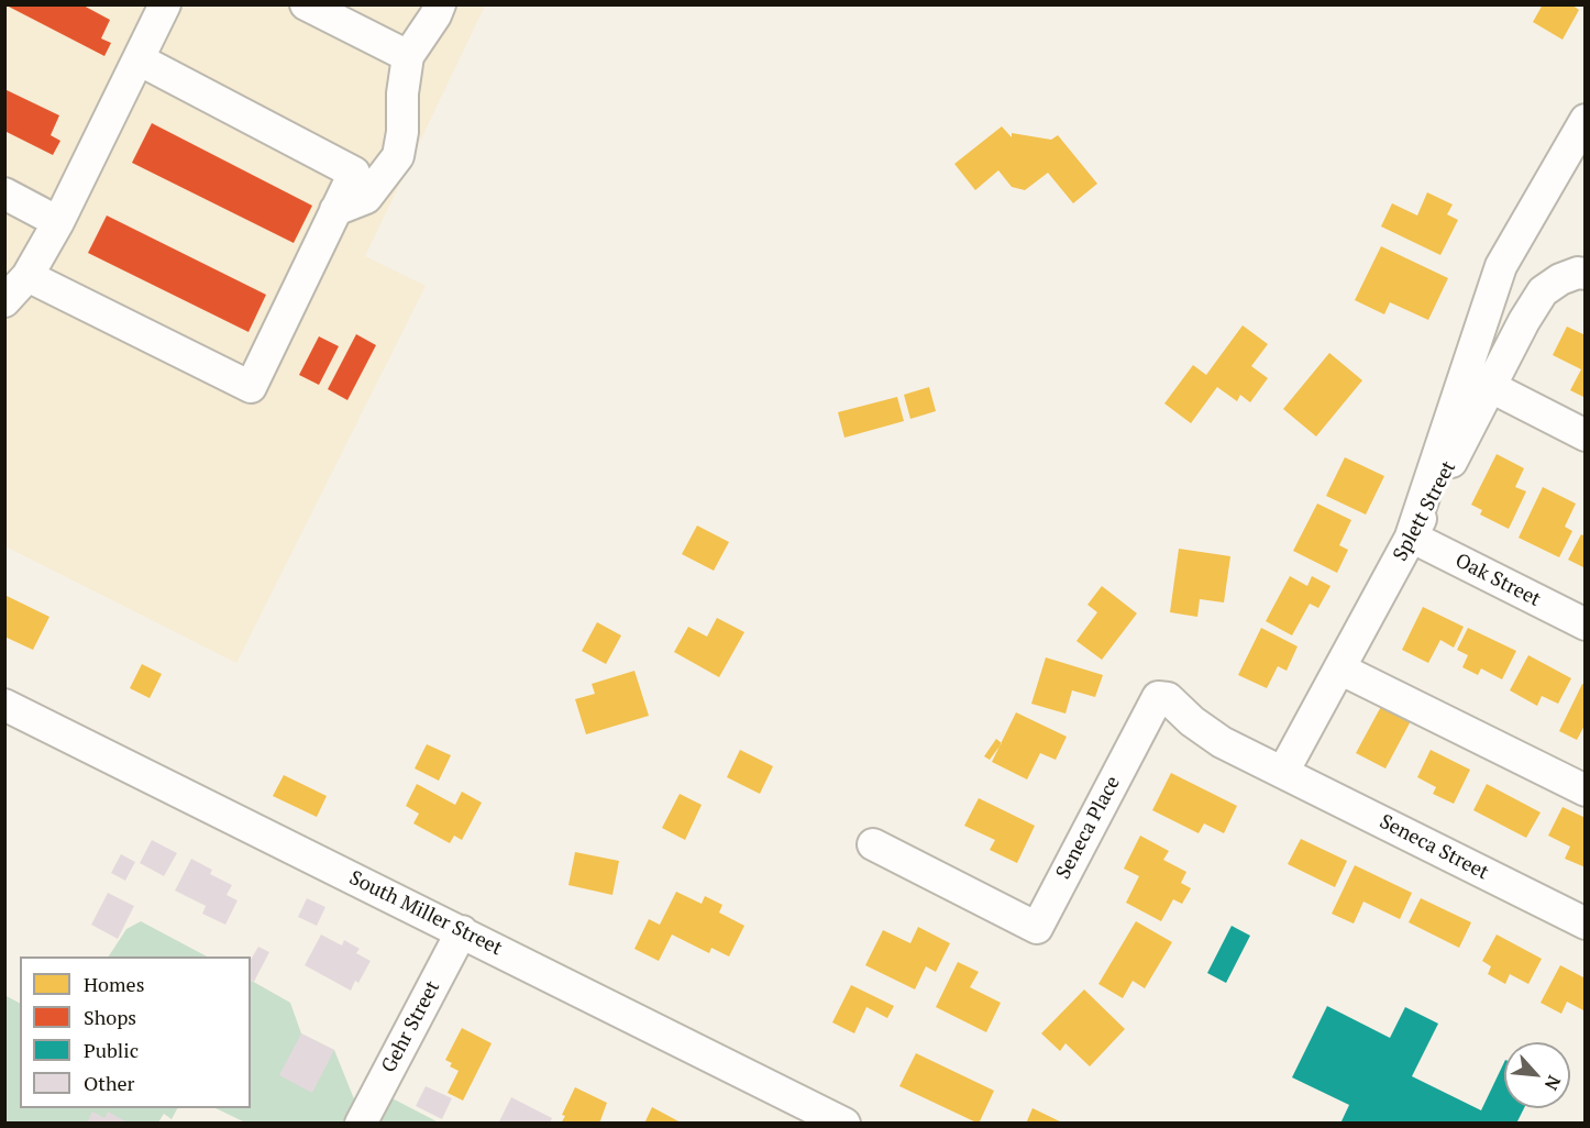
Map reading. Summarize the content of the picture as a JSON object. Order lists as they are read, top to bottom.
{
  "streets": {
    "street": [
      "Splett Street",
      "Oak Street",
      "Seneca Place",
      "Seneca Street",
      "South Miller Street",
      "Gehr Street"
    ]
  },
  "crossings": [
    ["Splett Street", "Oak Street"],
    ["Splett Street", "Seneca Place"],
    ["Splett Street", "Seneca Street"],
    ["Seneca Place", "Seneca Street"],
    ["South Miller Street", "Gehr Street"]
  ],
  "legend": [
    "Homes",
    "Shops",
    "Public",
    "Other"
  ],
  "north": "bottom right"
}
